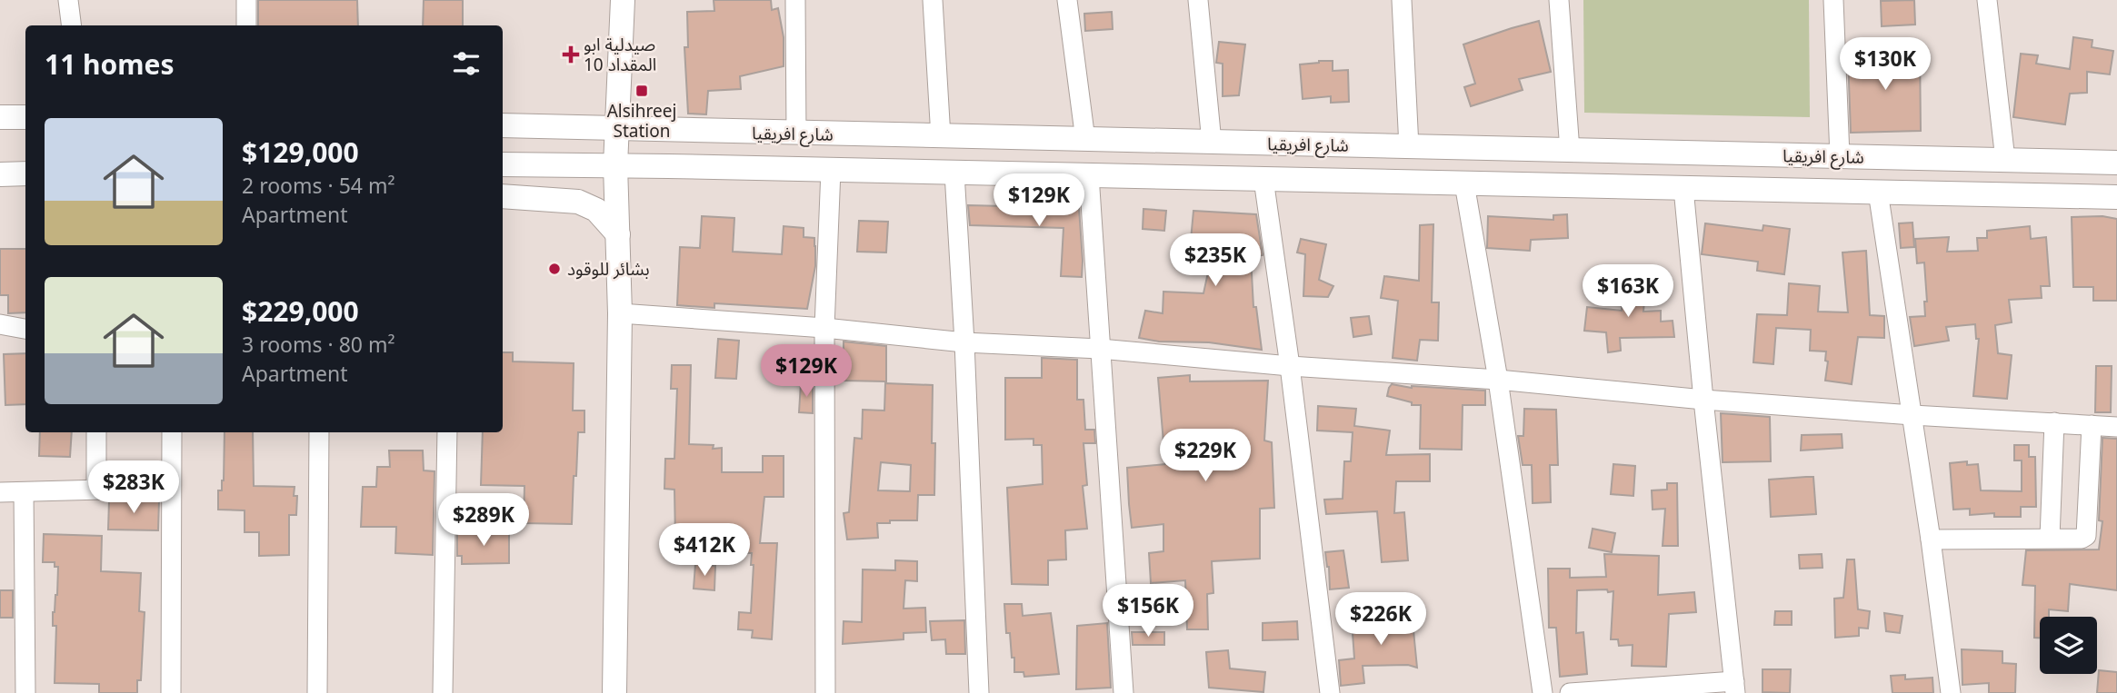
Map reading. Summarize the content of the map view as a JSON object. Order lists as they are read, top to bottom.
{
  "streets": {
    "street": ["شارع افريقيا"]
  },
  "places": {
    "health": ["صيدلية ابو المقداد 10"],
    "transit": ["Alsihreej Station"],
    "other": ["بشائر للوقود"]
  },
  "page": {
    "heading": "11 homes",
    "price": [
      "$130K",
      "$129K",
      "$235K",
      "$163K",
      "$129K",
      "$229K",
      "$283K",
      "$289K",
      "$412K",
      "$156K",
      "$226K"
    ],
    "list": [
      {
        "name": "$129,000",
        "note": "2 rooms · 54 m² · Apartment"
      },
      {
        "name": "$229,000",
        "note": "3 rooms · 80 m² · Apartment"
      }
    ]
  }
}
